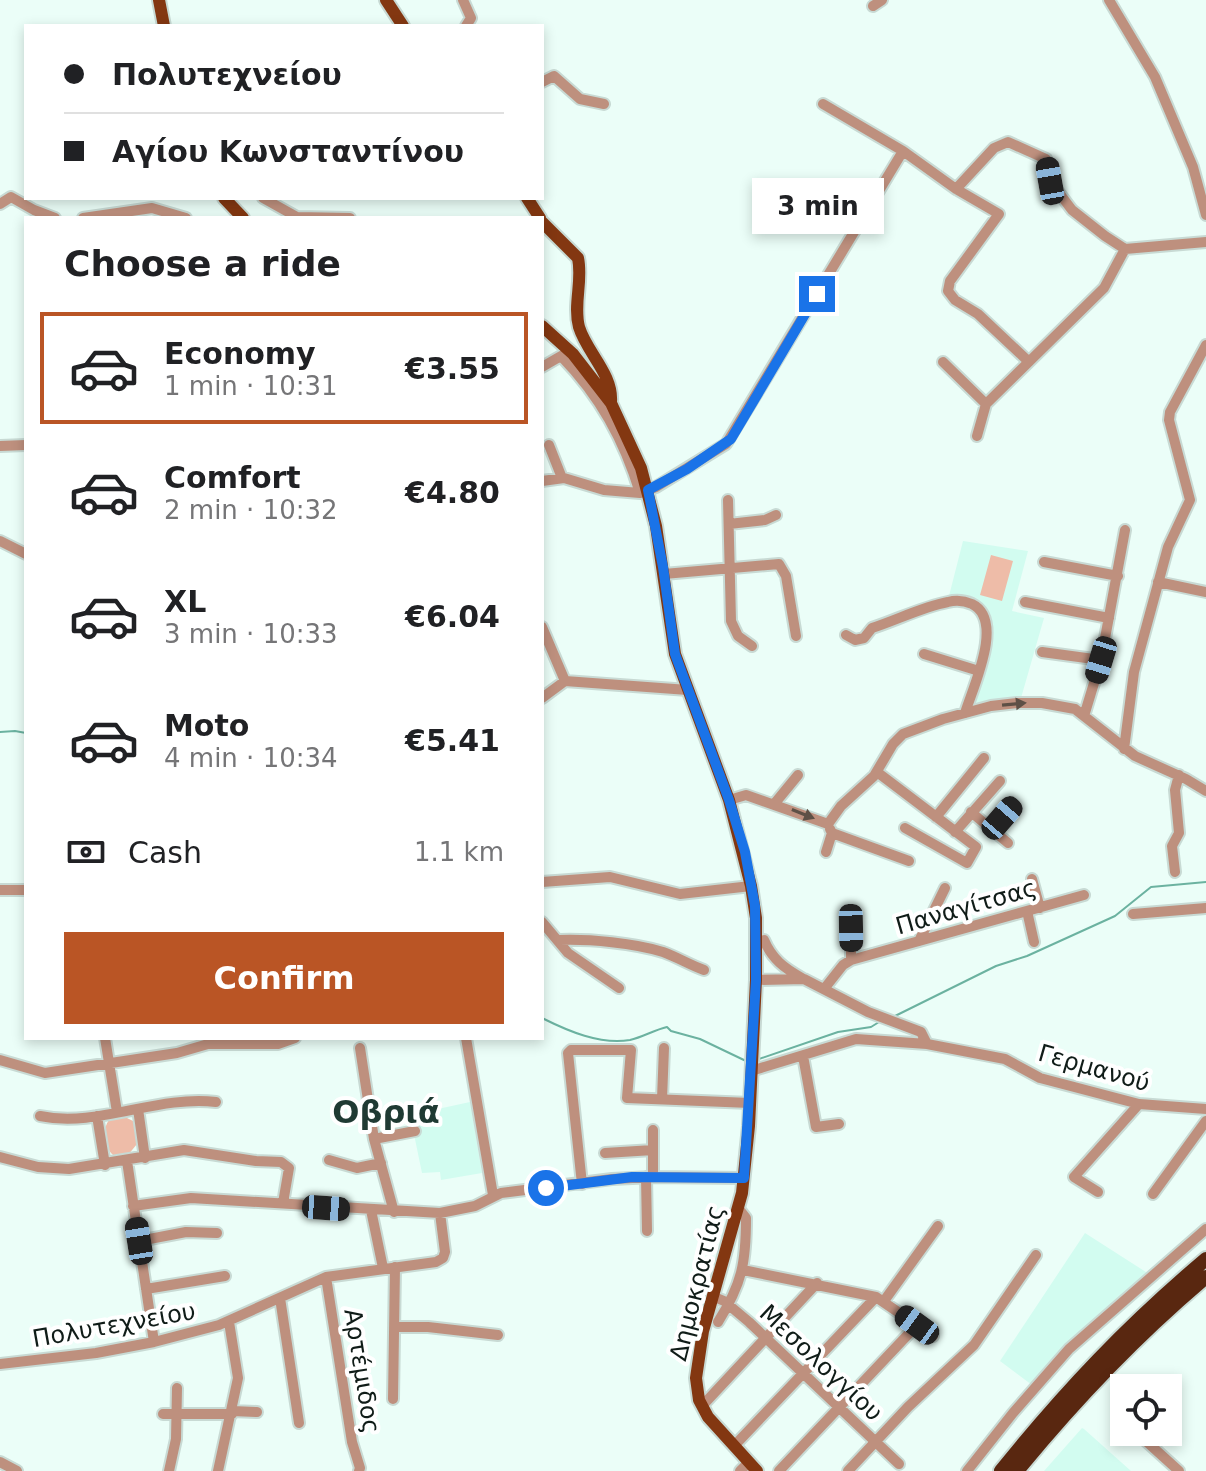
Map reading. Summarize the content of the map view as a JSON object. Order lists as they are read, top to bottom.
{
  "streets": {
    "main road": ["Δημοκρατίας"],
    "street": [
      "Παναγίτσας",
      "Γερμανού",
      "Πολυτεχνείου",
      "Μεσολογγίου",
      "Αρτέμιδος"
    ]
  },
  "crossings": [
    ["Γερμανού", "Δημοκρατίας"],
    ["Δημοκρατίας", "Μεσολογγίου"],
    ["Πολυτεχνείου", "Αρτέμιδος"]
  ],
  "districts": ["Οβριά"],
  "page": {
    "banner": ["Πολυτεχνείου", "Αγίου Κωνσταντίνου"],
    "bubble": "3 min",
    "heading": "Choose a ride",
    "list": [
      {
        "name": "Economy",
        "note": "1 min · 10:31",
        "value": "€3.55"
      },
      {
        "name": "Comfort",
        "note": "2 min · 10:32",
        "value": "€4.80"
      },
      {
        "name": "XL",
        "note": "3 min · 10:33",
        "value": "€6.04"
      },
      {
        "name": "Moto",
        "note": "4 min · 10:34",
        "value": "€5.41"
      }
    ],
    "pay": ["Cash", "1.1 km"],
    "buttons": "Confirm"
  }
}
